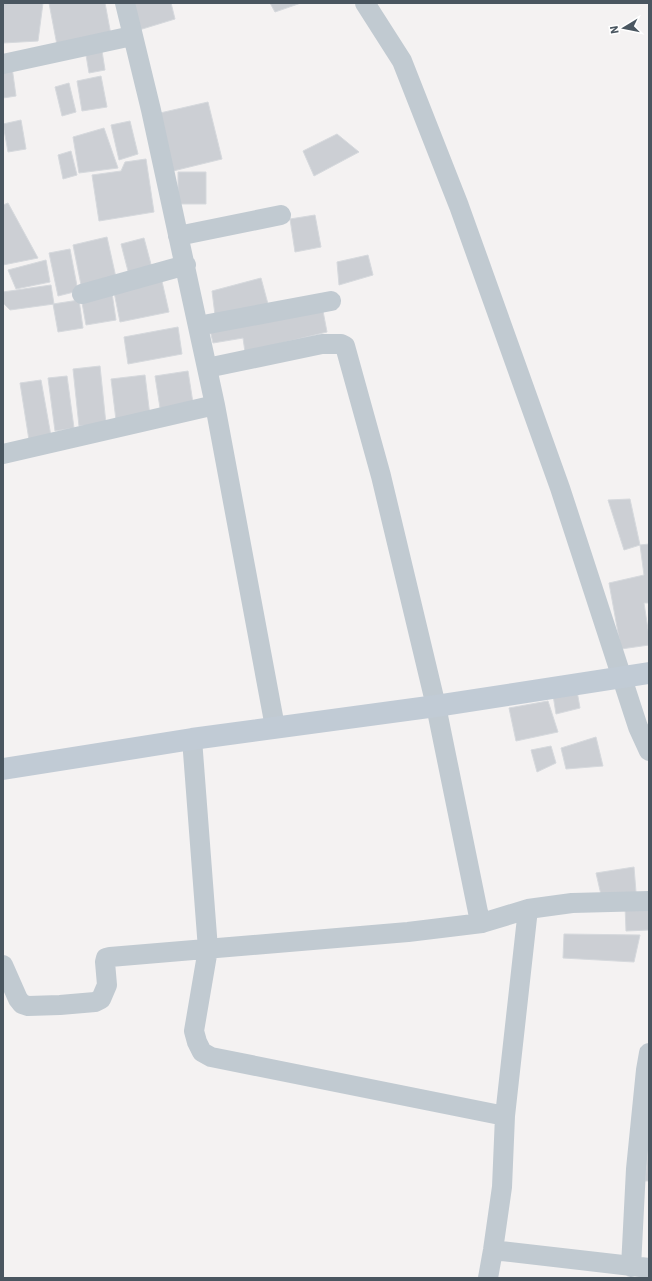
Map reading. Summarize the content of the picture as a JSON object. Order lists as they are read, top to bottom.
{
  "north": "left"
}
